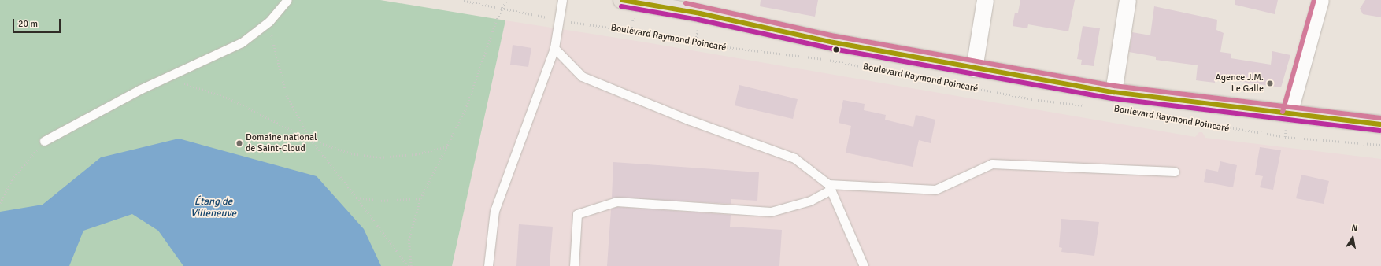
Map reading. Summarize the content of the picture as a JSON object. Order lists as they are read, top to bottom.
{
  "streets": {
    "main road": ["Boulevard Raymond Poincaré"]
  },
  "water": ["Étang de Villeneuve"],
  "places": ["Agence J.M. Le Galle", "Domaine national de Saint-Cloud"],
  "scale_bar": "20 m",
  "north": "top"
}
